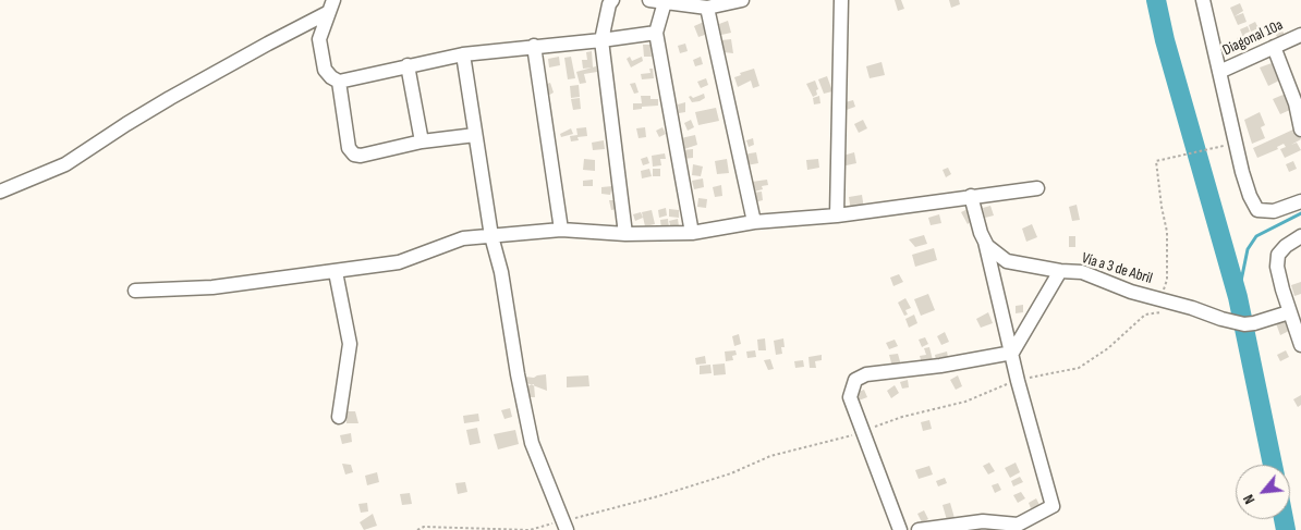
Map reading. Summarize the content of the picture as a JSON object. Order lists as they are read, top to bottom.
{
  "streets": {
    "street": ["Diagonal 10a", "Vía a 3 de Abril"]
  },
  "north": "bottom left"
}
